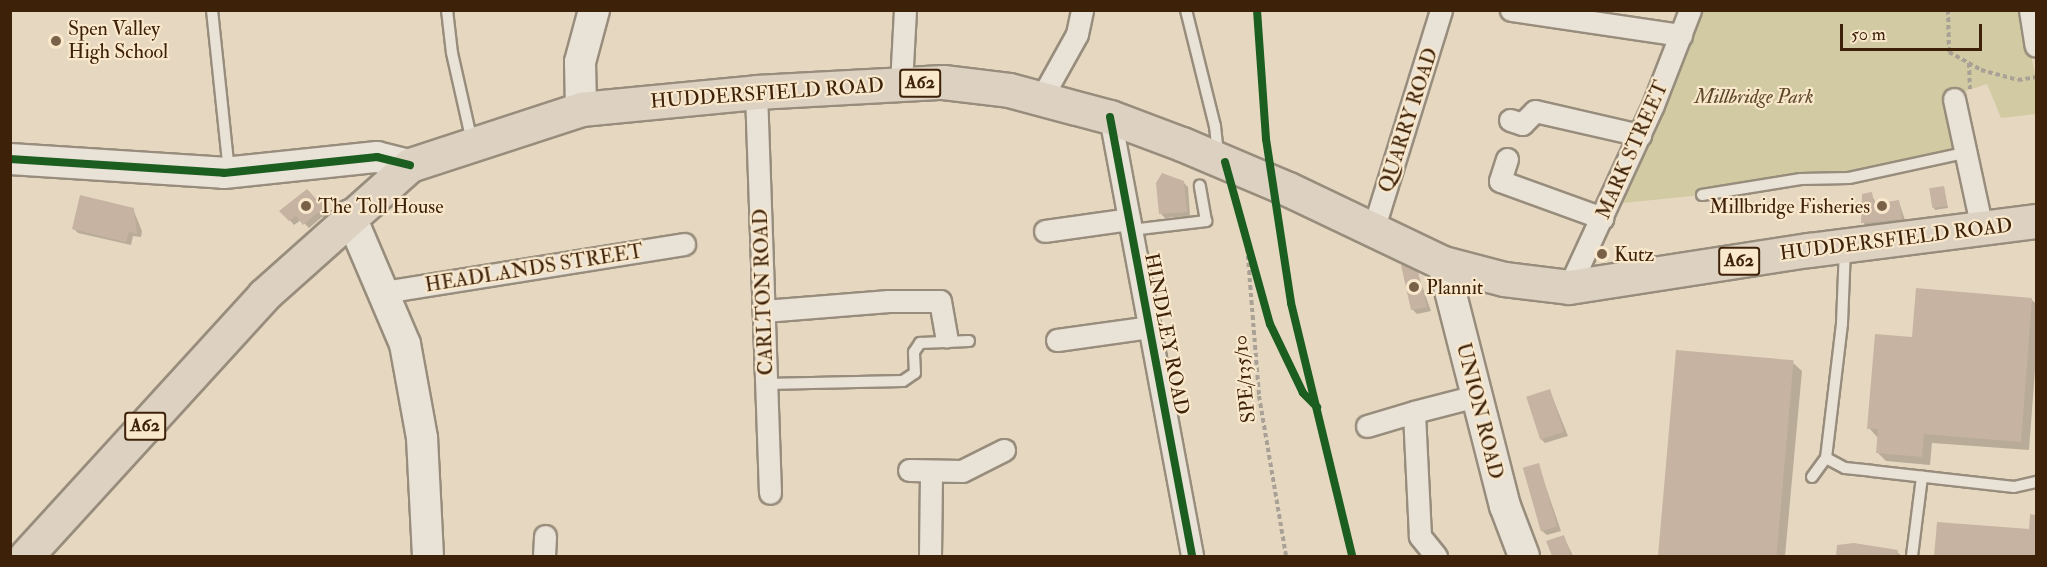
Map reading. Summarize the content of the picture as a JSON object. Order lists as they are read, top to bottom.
{
  "streets": {
    "main road": ["A62", "HUDDERSFIELD ROAD"],
    "street": [
      "QUARRY ROAD",
      "MARK STREET",
      "HEADLANDS STREET",
      "CARLTON ROAD",
      "HINDLEY ROAD",
      "UNION ROAD"
    ],
    "path": ["SPE/135/10"]
  },
  "crossings": [
    ["HUDDERSFIELD ROAD", "QUARRY ROAD"],
    ["HUDDERSFIELD ROAD", "MARK STREET"],
    ["HUDDERSFIELD ROAD", "CARLTON ROAD"],
    ["HUDDERSFIELD ROAD", "HINDLEY ROAD"],
    ["HUDDERSFIELD ROAD", "UNION ROAD"]
  ],
  "parks": ["Millbridge Park"],
  "places": [
    "Spen Valley High School",
    "The Toll House",
    "Millbridge Fisheries",
    "Kutz",
    "Plannit"
  ],
  "scale_bar": "50 m"
}
